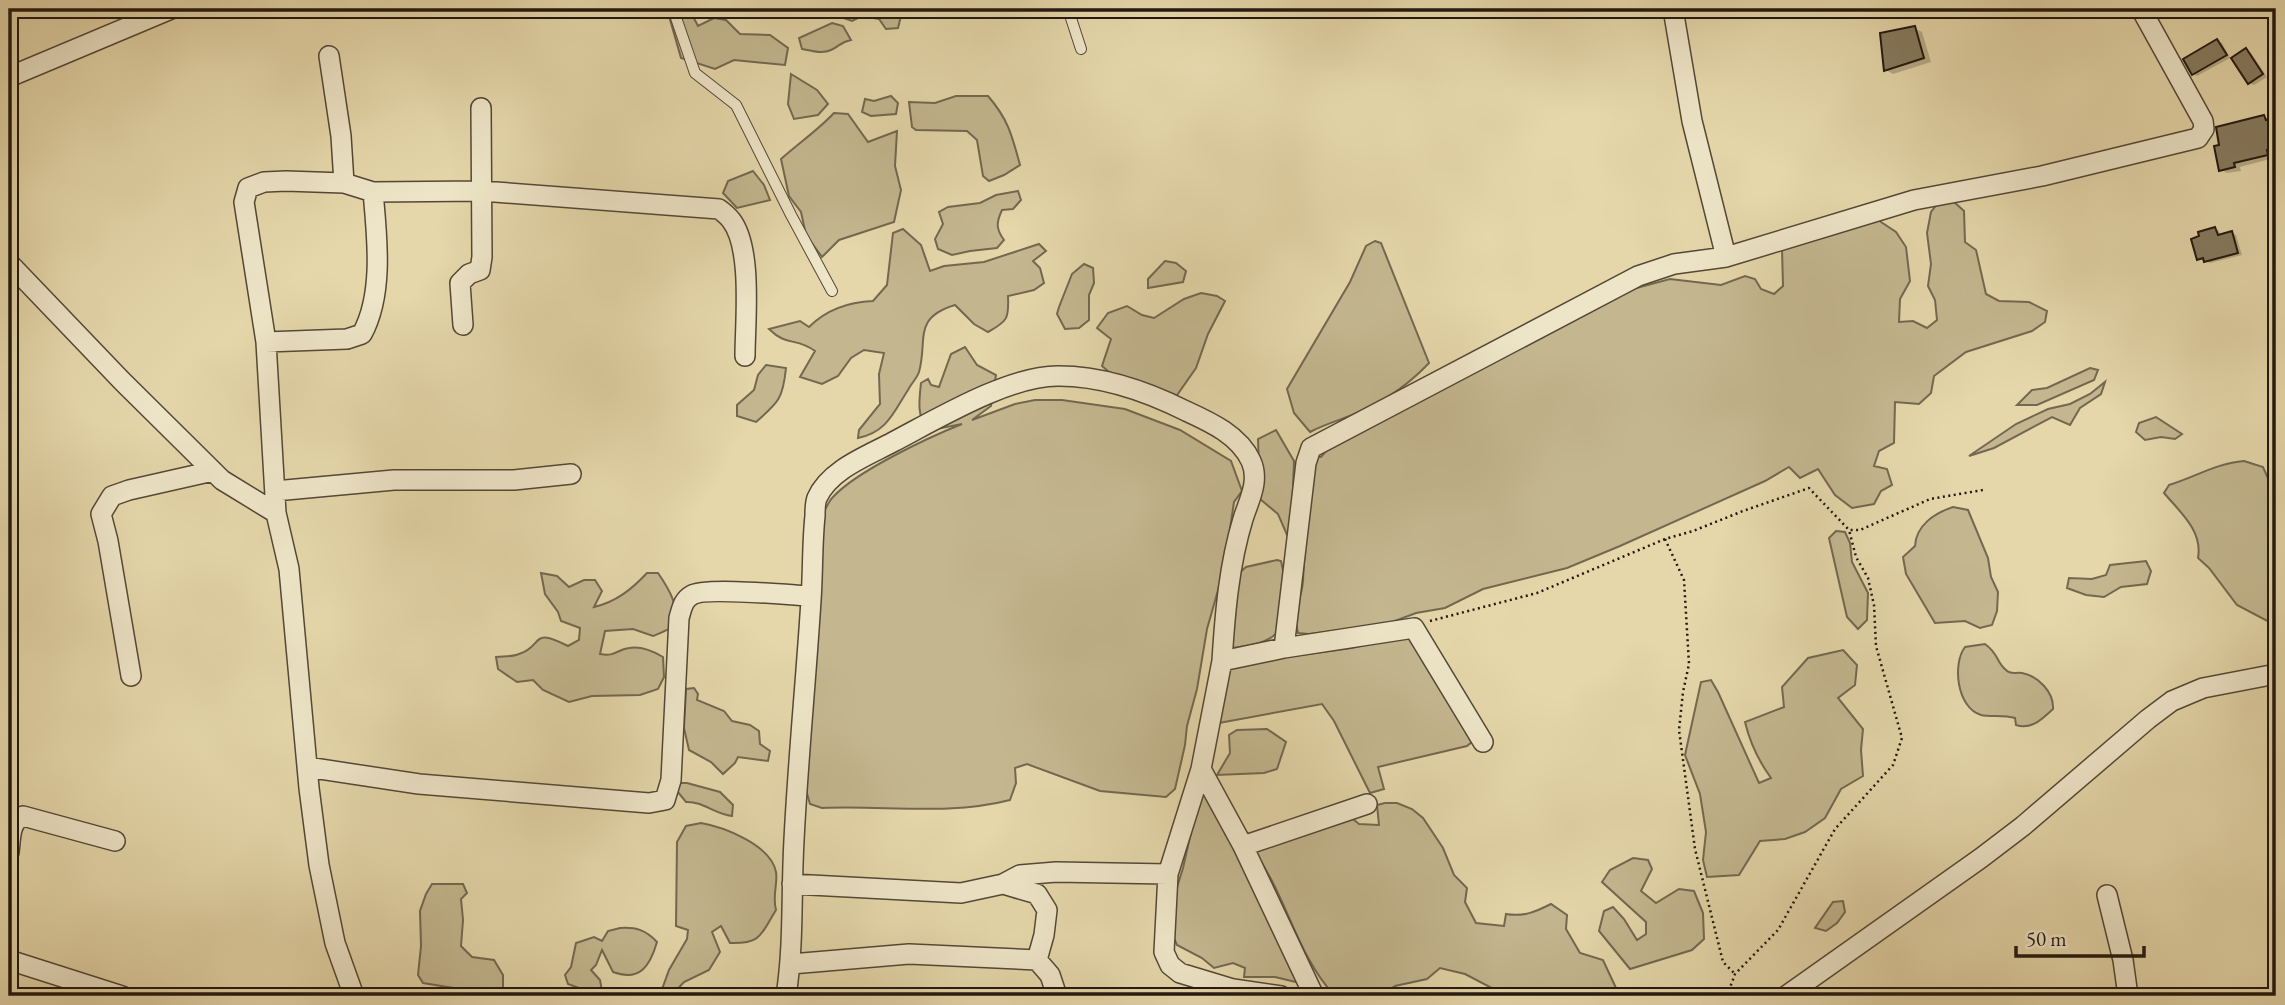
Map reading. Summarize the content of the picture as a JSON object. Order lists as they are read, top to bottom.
{
  "scale_bar": "50 m"
}
